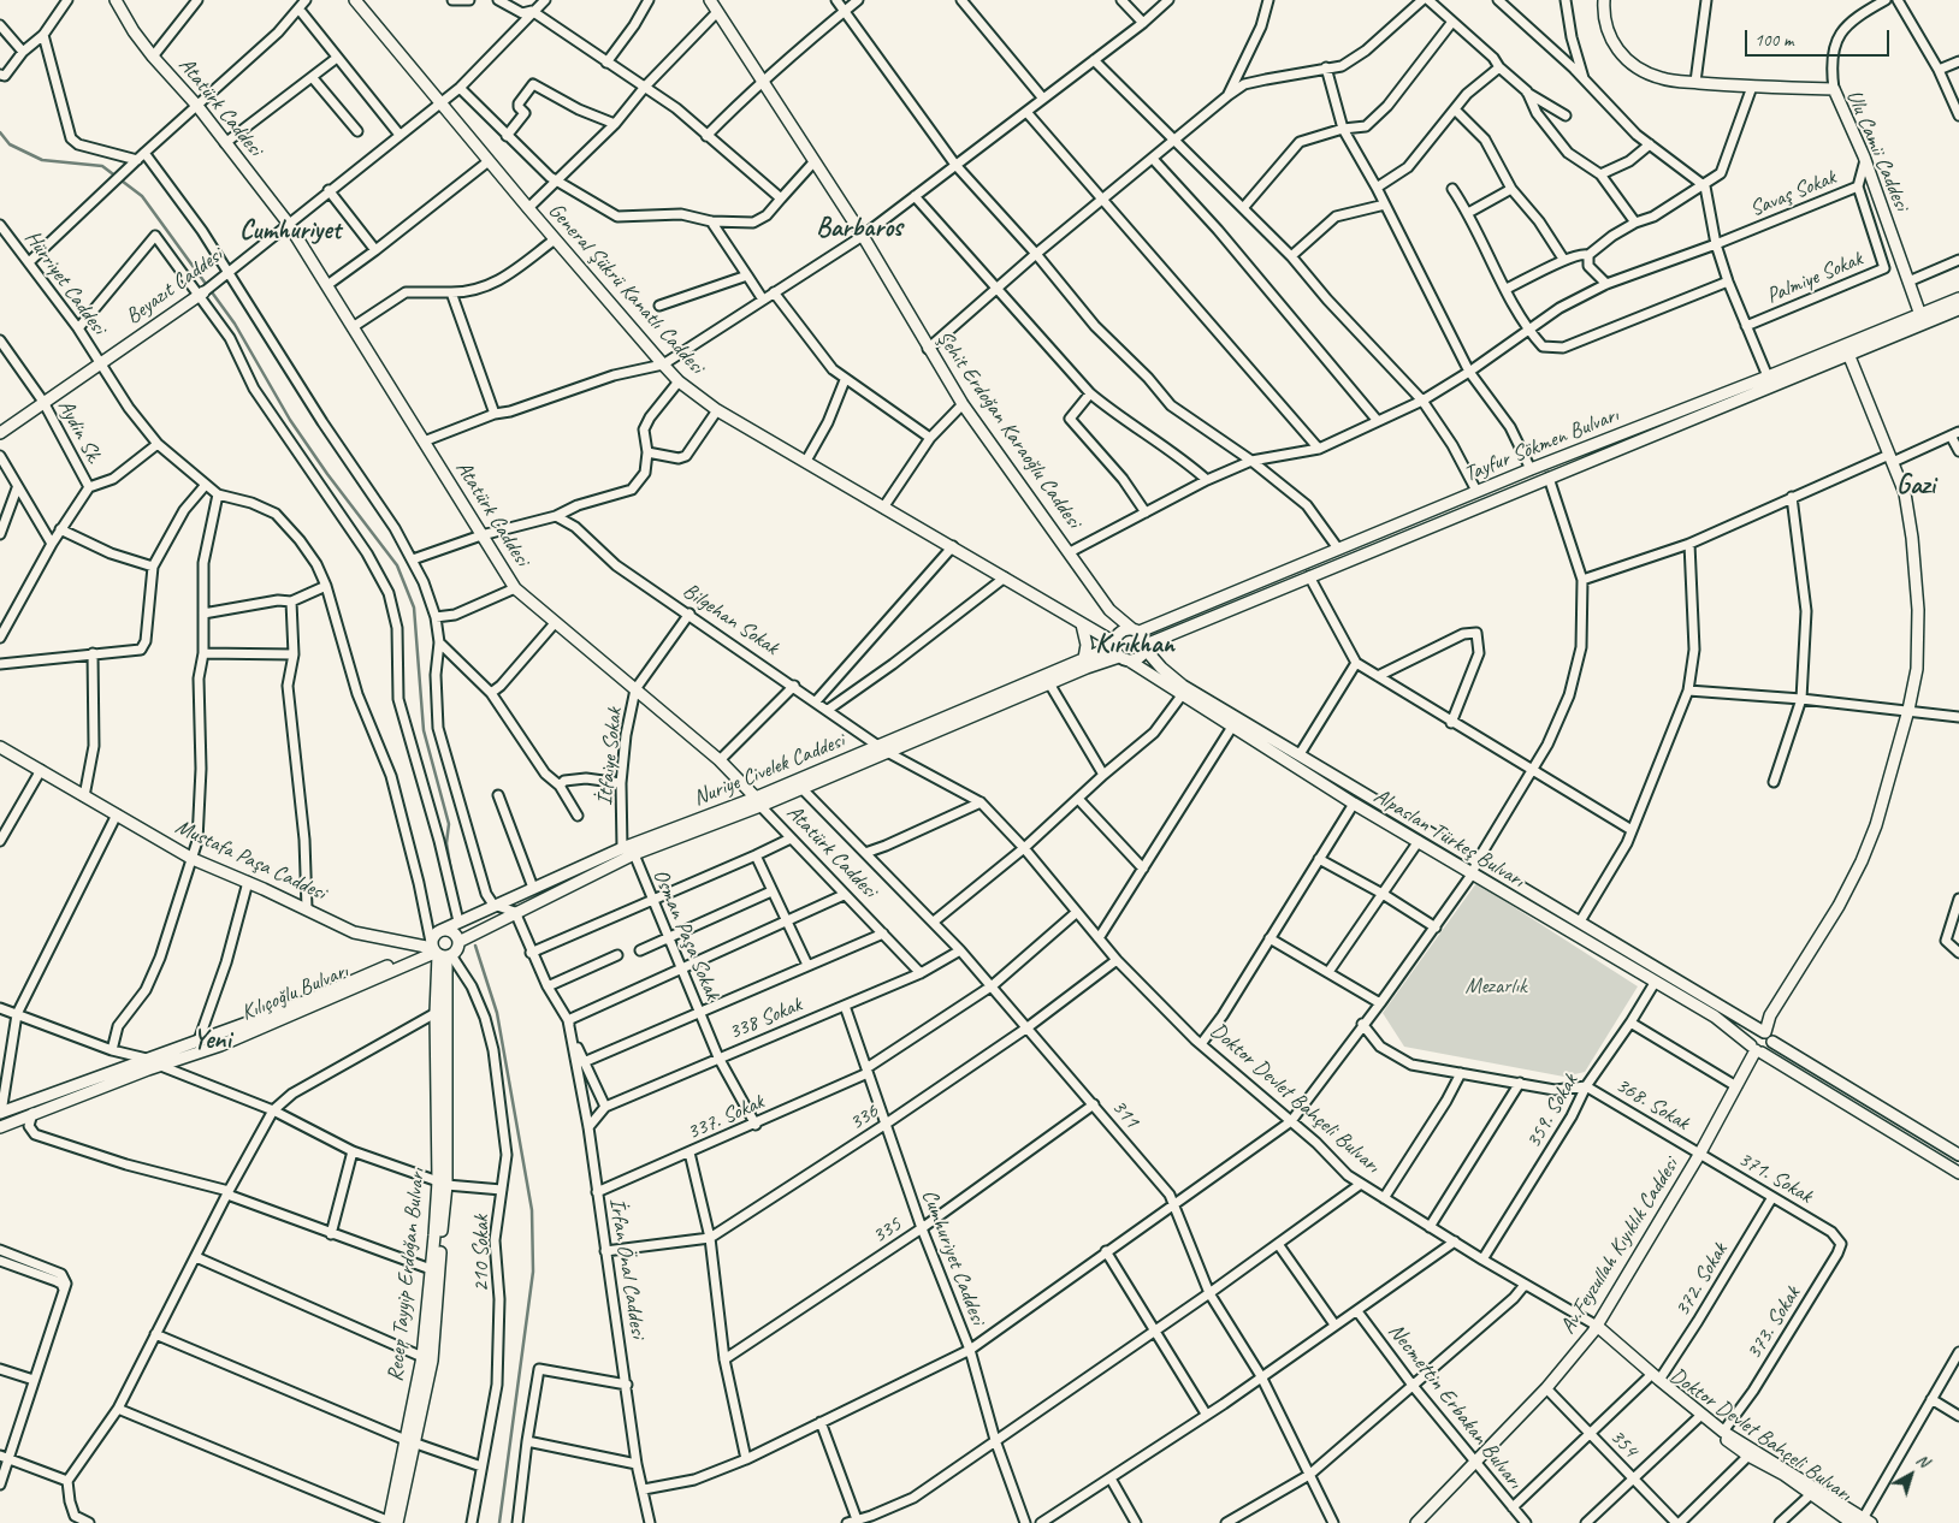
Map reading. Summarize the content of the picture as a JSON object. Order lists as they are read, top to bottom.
{
  "streets": {
    "street": [
      "Atatürk Caddesi",
      "Ulu Camii Caddesi",
      "Savaş Sokak",
      "Palmiye Sokak",
      "Hürriyet Caddesi",
      "Beyazıt Caddesi",
      "General Şükrü Kanatlı Caddesi",
      "Şehit Erdoğan Karaoğlu Caddesi",
      "Aydin Sk.",
      "Tayfur Sökmen Bulvarı",
      "Bilgehan Sokak",
      "İtfaiye Sokak",
      "Nuriye Civelek Caddesi",
      "Alpaslan Türkeş Bulvarı",
      "Mustafa Paşa Caddesi",
      "Osman Paşa Sokak",
      "Kılıçoğlu Bulvarı",
      "338 Sokak",
      "Doktor Devlet Bahçeli Bulvarı",
      "368. Sokak",
      "359. Sokak",
      "311",
      "337. Sokak",
      "336",
      "371. Sokak",
      "335",
      "Av.Feyzullah Kıyıklık Caddesi",
      "210 Sokak",
      "Cumhuriyet Caddesi",
      "İrfan Önal Caddesi",
      "Recep Tayyip Erdoğan Bulvarı",
      "372. Sokak",
      "373. Sokak",
      "Necmettin Erbakan Bulvarı",
      "354"
    ]
  },
  "crossings": [
    ["Atatürk Caddesi", "Beyazıt Caddesi"],
    ["Atatürk Caddesi", "İtfaiye Sokak"],
    ["Atatürk Caddesi", "Nuriye Civelek Caddesi"],
    ["Atatürk Caddesi", "338 Sokak"],
    ["Ulu Camii Caddesi", "Savaş Sokak"],
    ["Ulu Camii Caddesi", "Tayfur Sökmen Bulvarı"],
    ["Savaş Sokak", "Palmiye Sokak"],
    ["Savaş Sokak", "Şehit Erdoğan Karaoğlu Caddesi"],
    ["Hürriyet Caddesi", "Beyazıt Caddesi"],
    ["Hürriyet Caddesi", "210 Sokak"],
    ["Beyazıt Caddesi", "General Şükrü Kanatlı Caddesi"],
    ["Beyazıt Caddesi", "Aydin Sk."],
    ["General Şükrü Kanatlı Caddesi", "Nuriye Civelek Caddesi"],
    ["General Şükrü Kanatlı Caddesi", "Alpaslan Türkeş Bulvarı"],
    ["Şehit Erdoğan Karaoğlu Caddesi", "Tayfur Sökmen Bulvarı"],
    ["Şehit Erdoğan Karaoğlu Caddesi", "Nuriye Civelek Caddesi"],
    ["Tayfur Sökmen Bulvarı", "Nuriye Civelek Caddesi"],
    ["Tayfur Sökmen Bulvarı", "Alpaslan Türkeş Bulvarı"],
    ["Bilgehan Sokak", "İtfaiye Sokak"],
    ["Bilgehan Sokak", "Nuriye Civelek Caddesi"],
    ["Bilgehan Sokak", "Doktor Devlet Bahçeli Bulvarı"],
    ["İtfaiye Sokak", "Nuriye Civelek Caddesi"],
    ["Nuriye Civelek Caddesi", "Alpaslan Türkeş Bulvarı"],
    ["Nuriye Civelek Caddesi", "Osman Paşa Sokak"],
    ["Nuriye Civelek Caddesi", "Doktor Devlet Bahçeli Bulvarı"],
    ["Nuriye Civelek Caddesi", "311"],
    ["Nuriye Civelek Caddesi", "İrfan Önal Caddesi"],
    ["Alpaslan Türkeş Bulvarı", "359. Sokak"],
    ["Alpaslan Türkeş Bulvarı", "Av.Feyzullah Kıyıklık Caddesi"],
    ["Mustafa Paşa Caddesi", "Kılıçoğlu Bulvarı"],
    ["Mustafa Paşa Caddesi", "210 Sokak"],
    ["Mustafa Paşa Caddesi", "Recep Tayyip Erdoğan Bulvarı"],
    ["Osman Paşa Sokak", "338 Sokak"],
    ["Osman Paşa Sokak", "337. Sokak"],
    ["Kılıçoğlu Bulvarı", "210 Sokak"],
    ["Kılıçoğlu Bulvarı", "Recep Tayyip Erdoğan Bulvarı"],
    ["338 Sokak", "311"],
    ["338 Sokak", "Cumhuriyet Caddesi"],
    ["338 Sokak", "İrfan Önal Caddesi"],
    ["Doktor Devlet Bahçeli Bulvarı", "359. Sokak"],
    ["Doktor Devlet Bahçeli Bulvarı", "337. Sokak"],
    ["Doktor Devlet Bahçeli Bulvarı", "336"],
    ["Doktor Devlet Bahçeli Bulvarı", "Av.Feyzullah Kıyıklık Caddesi"],
    ["Doktor Devlet Bahçeli Bulvarı", "372. Sokak"],
    ["Doktor Devlet Bahçeli Bulvarı", "373. Sokak"],
    ["368. Sokak", "359. Sokak"],
    ["368. Sokak", "371. Sokak"],
    ["368. Sokak", "Av.Feyzullah Kıyıklık Caddesi"],
    ["311", "337. Sokak"],
    ["311", "336"],
    ["311", "335"],
    ["337. Sokak", "Cumhuriyet Caddesi"],
    ["337. Sokak", "İrfan Önal Caddesi"],
    ["336", "Cumhuriyet Caddesi"],
    ["336", "İrfan Önal Caddesi"],
    ["371. Sokak", "Av.Feyzullah Kıyıklık Caddesi"],
    ["371. Sokak", "372. Sokak"],
    ["371. Sokak", "373. Sokak"],
    ["335", "Cumhuriyet Caddesi"],
    ["Av.Feyzullah Kıyıklık Caddesi", "Necmettin Erbakan Bulvarı"],
    ["Av.Feyzullah Kıyıklık Caddesi", "354"],
    ["210 Sokak", "Recep Tayyip Erdoğan Bulvarı"],
    ["372. Sokak", "Necmettin Erbakan Bulvarı"],
    ["372. Sokak", "354"]
  ],
  "districts": [
    "Barbaros",
    "Cumhuriyet",
    "Gazi",
    "Kırıkhan",
    "Yeni"
  ],
  "parks": ["Mezarlık"],
  "scale_bar": "100 m",
  "north": "top right"
}
